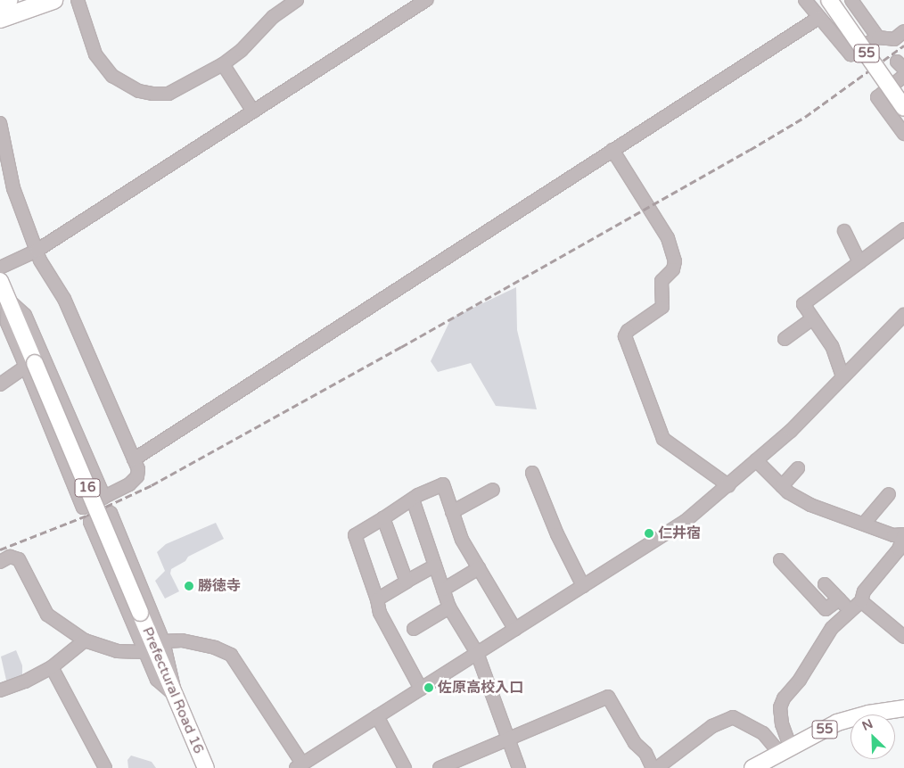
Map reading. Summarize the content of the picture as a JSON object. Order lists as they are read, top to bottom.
{
  "streets": {
    "main road": ["55", "16", "Prefectural Road 16"]
  },
  "crossings": [
    ["16", "Prefectural Road 16"]
  ],
  "places": ["仁井宿", "勝徳寺", "佐原高校入口"],
  "north": "top left"
}
